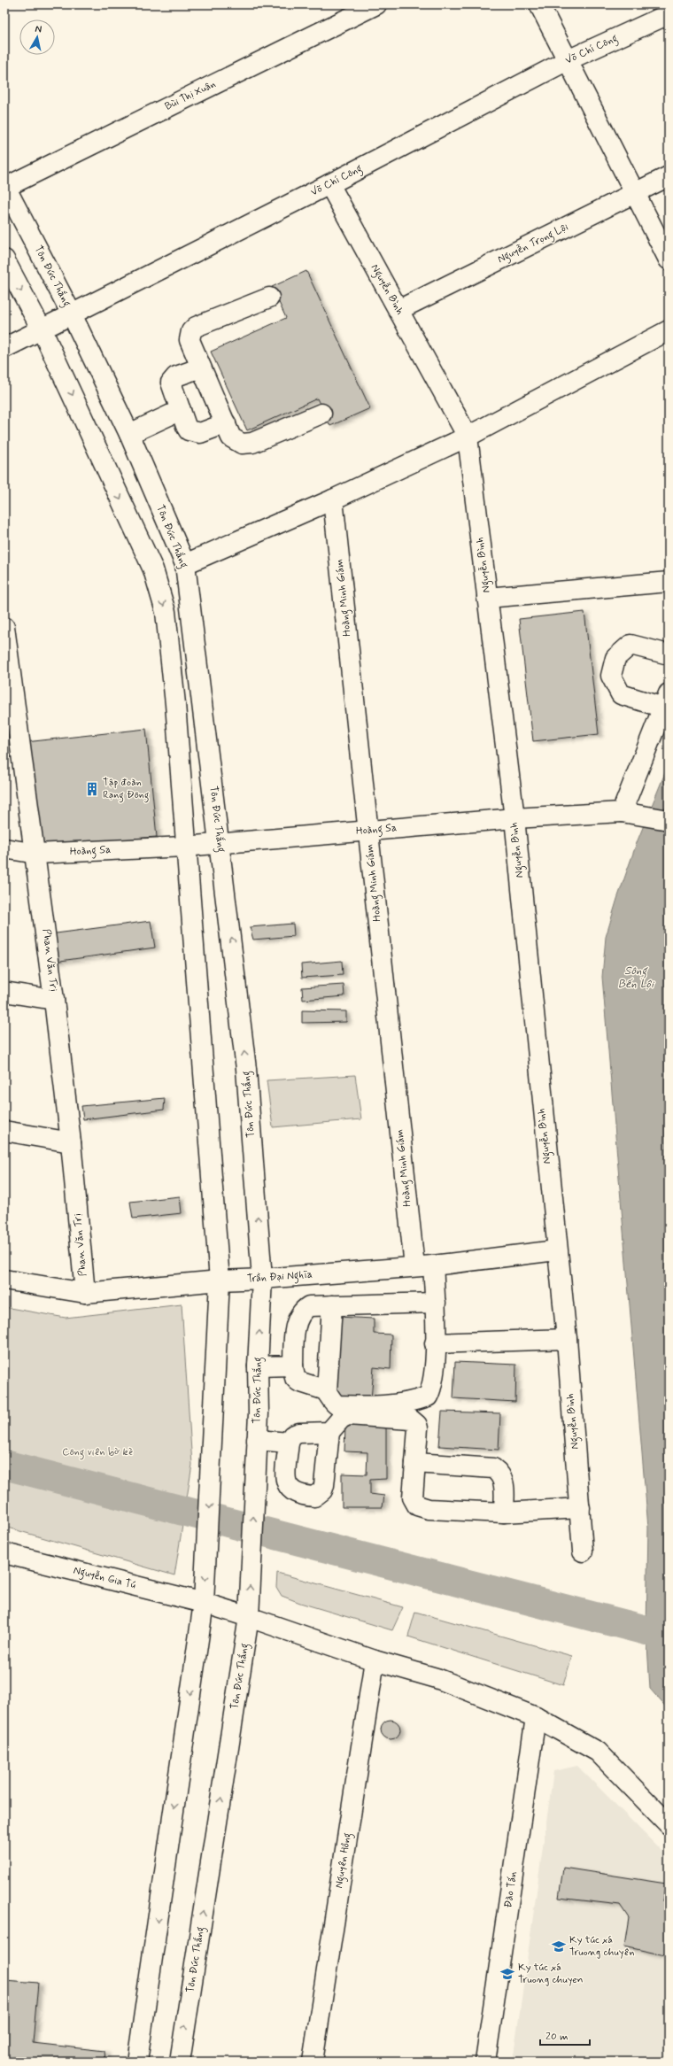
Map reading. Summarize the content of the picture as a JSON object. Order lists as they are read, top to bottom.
{
  "streets": {
    "street": [
      "Võ Chí Công",
      "Bùi Thị Xuân",
      "Nguyễn Trọng Lội",
      "Tôn Đức Thắng",
      "Nguyễn Bình",
      "Hoàng Minh Giám",
      "Hoàng Sa",
      "Phan Văn Trị",
      "Trần Đại Nghĩa",
      "Nguyễn Gia Tú",
      "Nguyên Hồng",
      "Đào Tấn"
    ]
  },
  "crossings": [
    ["Võ Chí Công", "Tôn Đức Thắng"],
    ["Võ Chí Công", "Nguyễn Bình"],
    ["Bùi Thị Xuân", "Tôn Đức Thắng"],
    ["Nguyễn Trọng Lội", "Nguyễn Bình"],
    ["Tôn Đức Thắng", "Hoàng Sa"],
    ["Tôn Đức Thắng", "Trần Đại Nghĩa"],
    ["Tôn Đức Thắng", "Nguyễn Gia Tú"],
    ["Nguyễn Bình", "Hoàng Sa"],
    ["Nguyễn Bình", "Trần Đại Nghĩa"],
    ["Hoàng Minh Giám", "Hoàng Sa"],
    ["Hoàng Minh Giám", "Trần Đại Nghĩa"],
    ["Hoàng Sa", "Phan Văn Trị"],
    ["Phan Văn Trị", "Trần Đại Nghĩa"],
    ["Nguyễn Gia Tú", "Nguyên Hồng"],
    ["Nguyễn Gia Tú", "Đào Tấn"]
  ],
  "water": ["Sông Bến Lội"],
  "parks": ["Công viên bờ kè"],
  "places": {
    "building": ["Tập đoàn Rạng Đông"],
    "school or university": ["Ky túc xá Truong chuyên", "Ky túc xá Truong chuyen"]
  },
  "scale_bar": "20 m",
  "north": "top"
}
